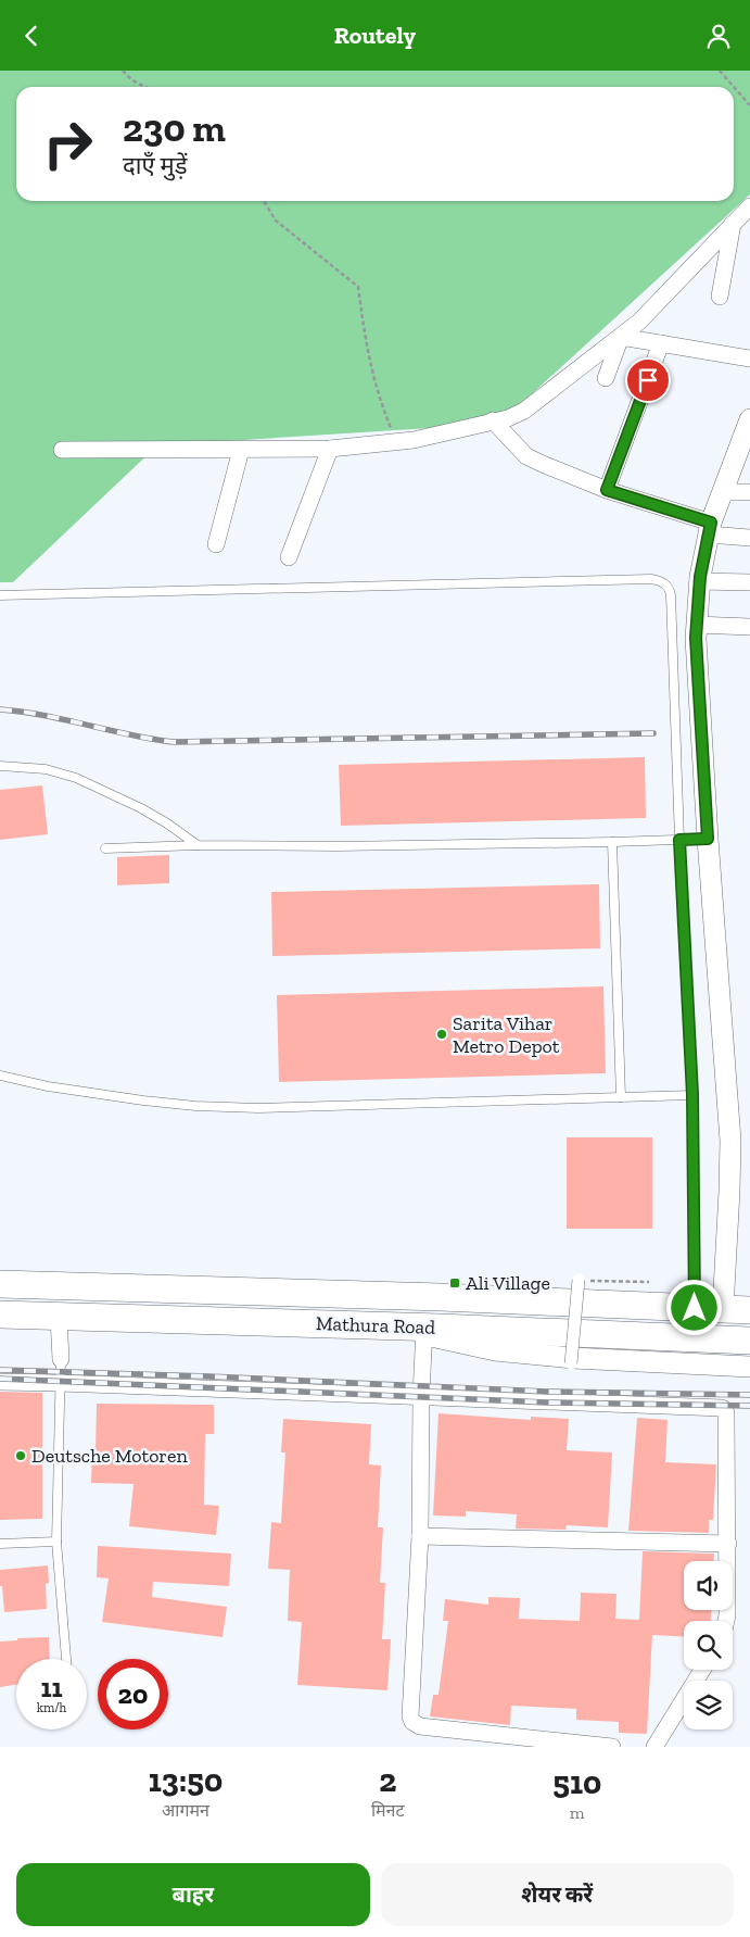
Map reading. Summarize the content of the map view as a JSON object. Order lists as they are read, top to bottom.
{
  "streets": {
    "highway": ["Mathura Road"]
  },
  "places": {
    "other": ["Sarita Vihar Metro Depot", "Deutsche Motoren"],
    "transit": ["Ali Village"]
  },
  "page": {
    "header": "Routely",
    "turn": ["230 m", "दाएँ मुड़ें"],
    "speed": "11 km/h",
    "limit": "20",
    "eta": [
      "13:50",
      "आगमन",
      "2",
      "मिनट",
      "510",
      "m"
    ],
    "buttons": ["बाहर", "शेयर करें"]
  }
}
